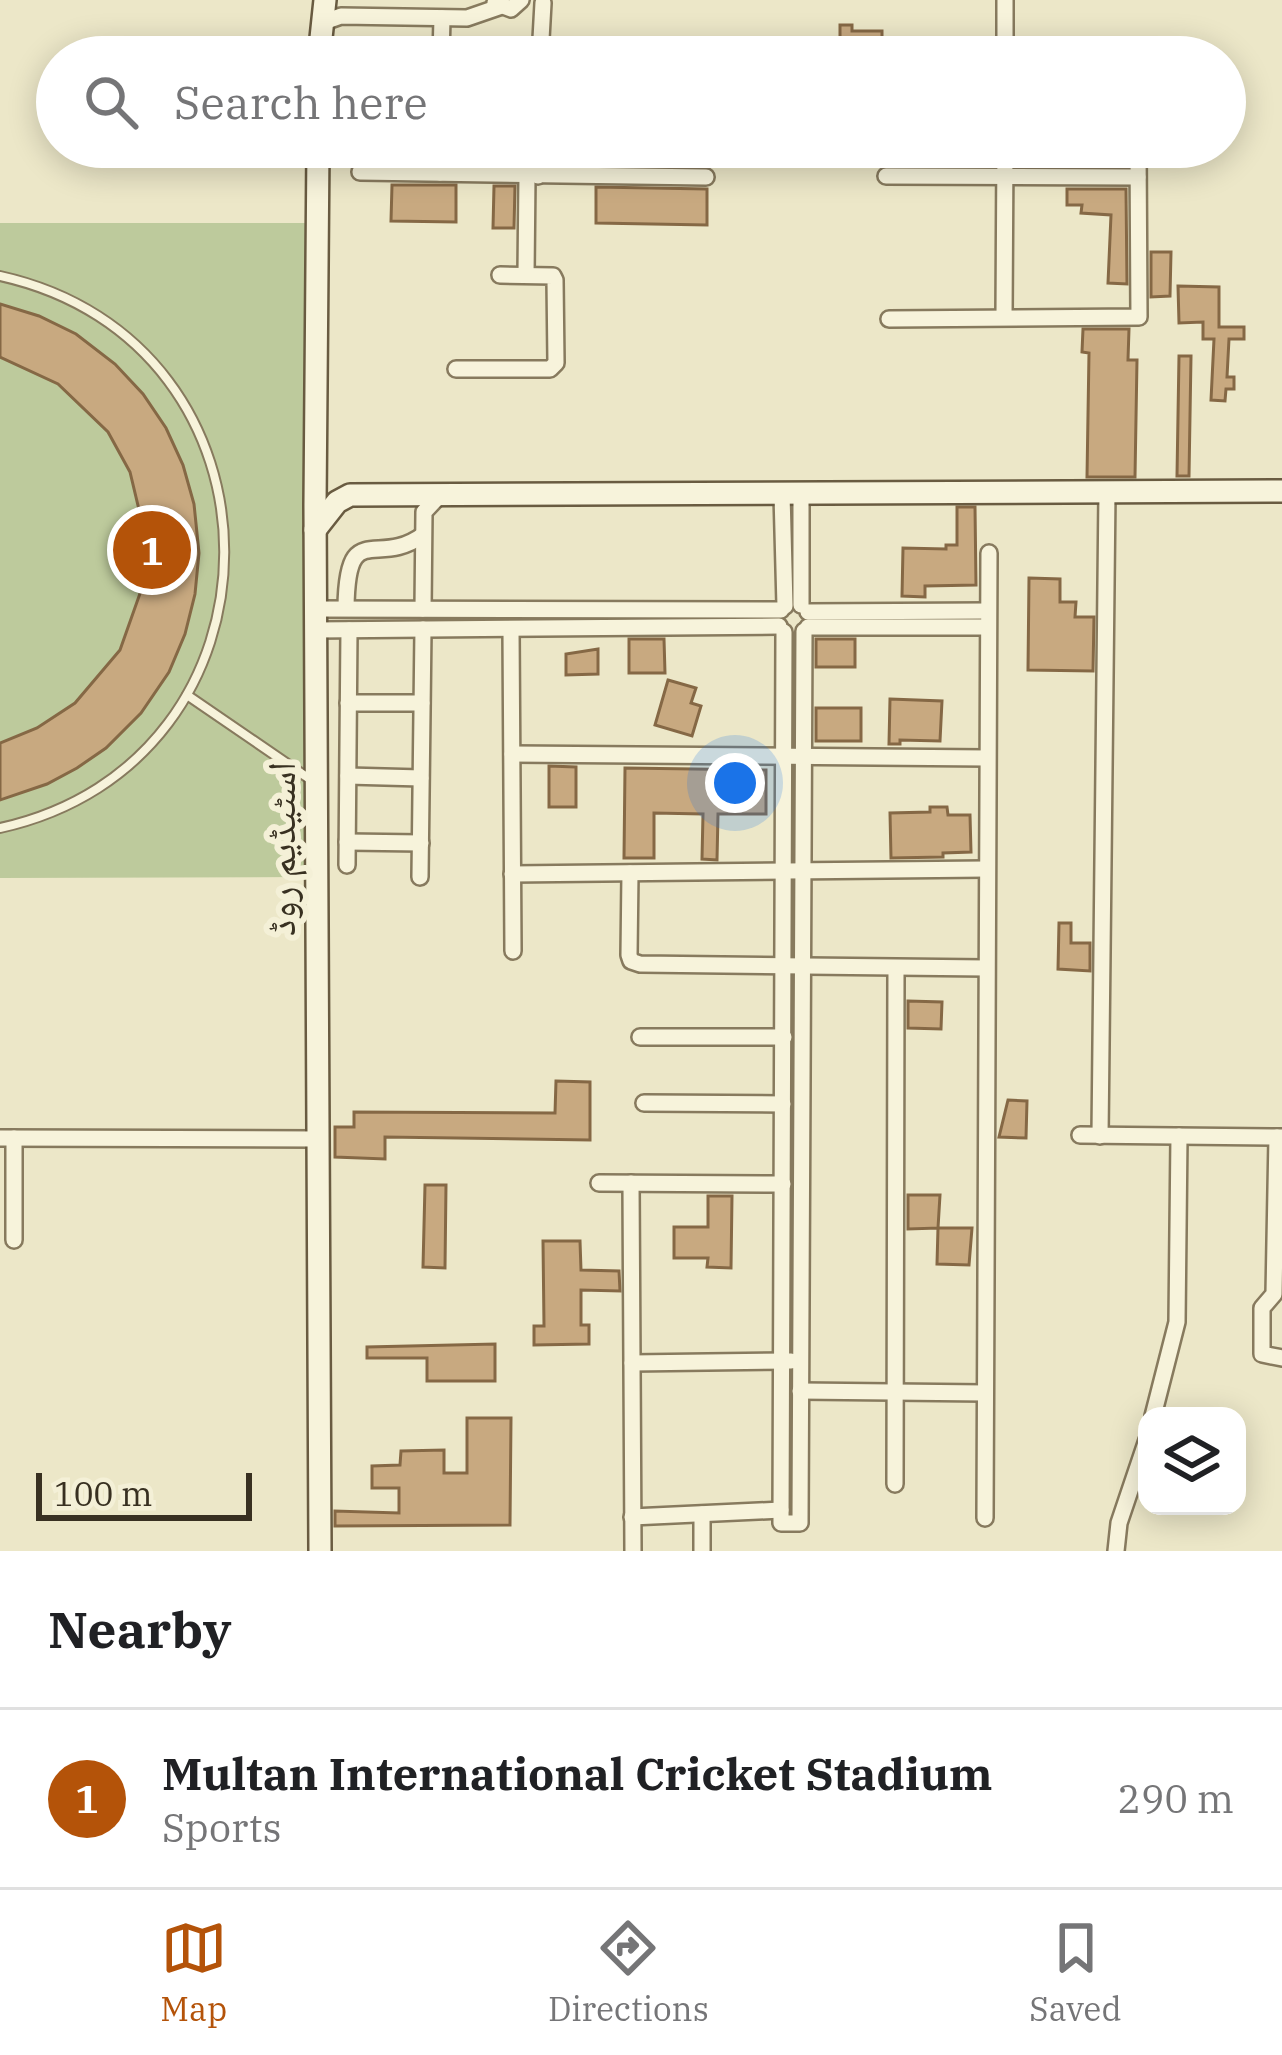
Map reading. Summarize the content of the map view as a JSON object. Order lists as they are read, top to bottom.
{
  "streets": {
    "main road": ["اسٹیڈیم روڈ"]
  },
  "scale_bar": "100 m",
  "page": {
    "search": "Search here",
    "pins": "1",
    "scale": "100 m",
    "heading": "Nearby",
    "list": [
      {
        "mark": "1",
        "name": "Multan International Cricket Stadium",
        "note": "Sports",
        "value": "290 m"
      }
    ],
    "nav": ["Map", "Directions", "Saved"]
  }
}
